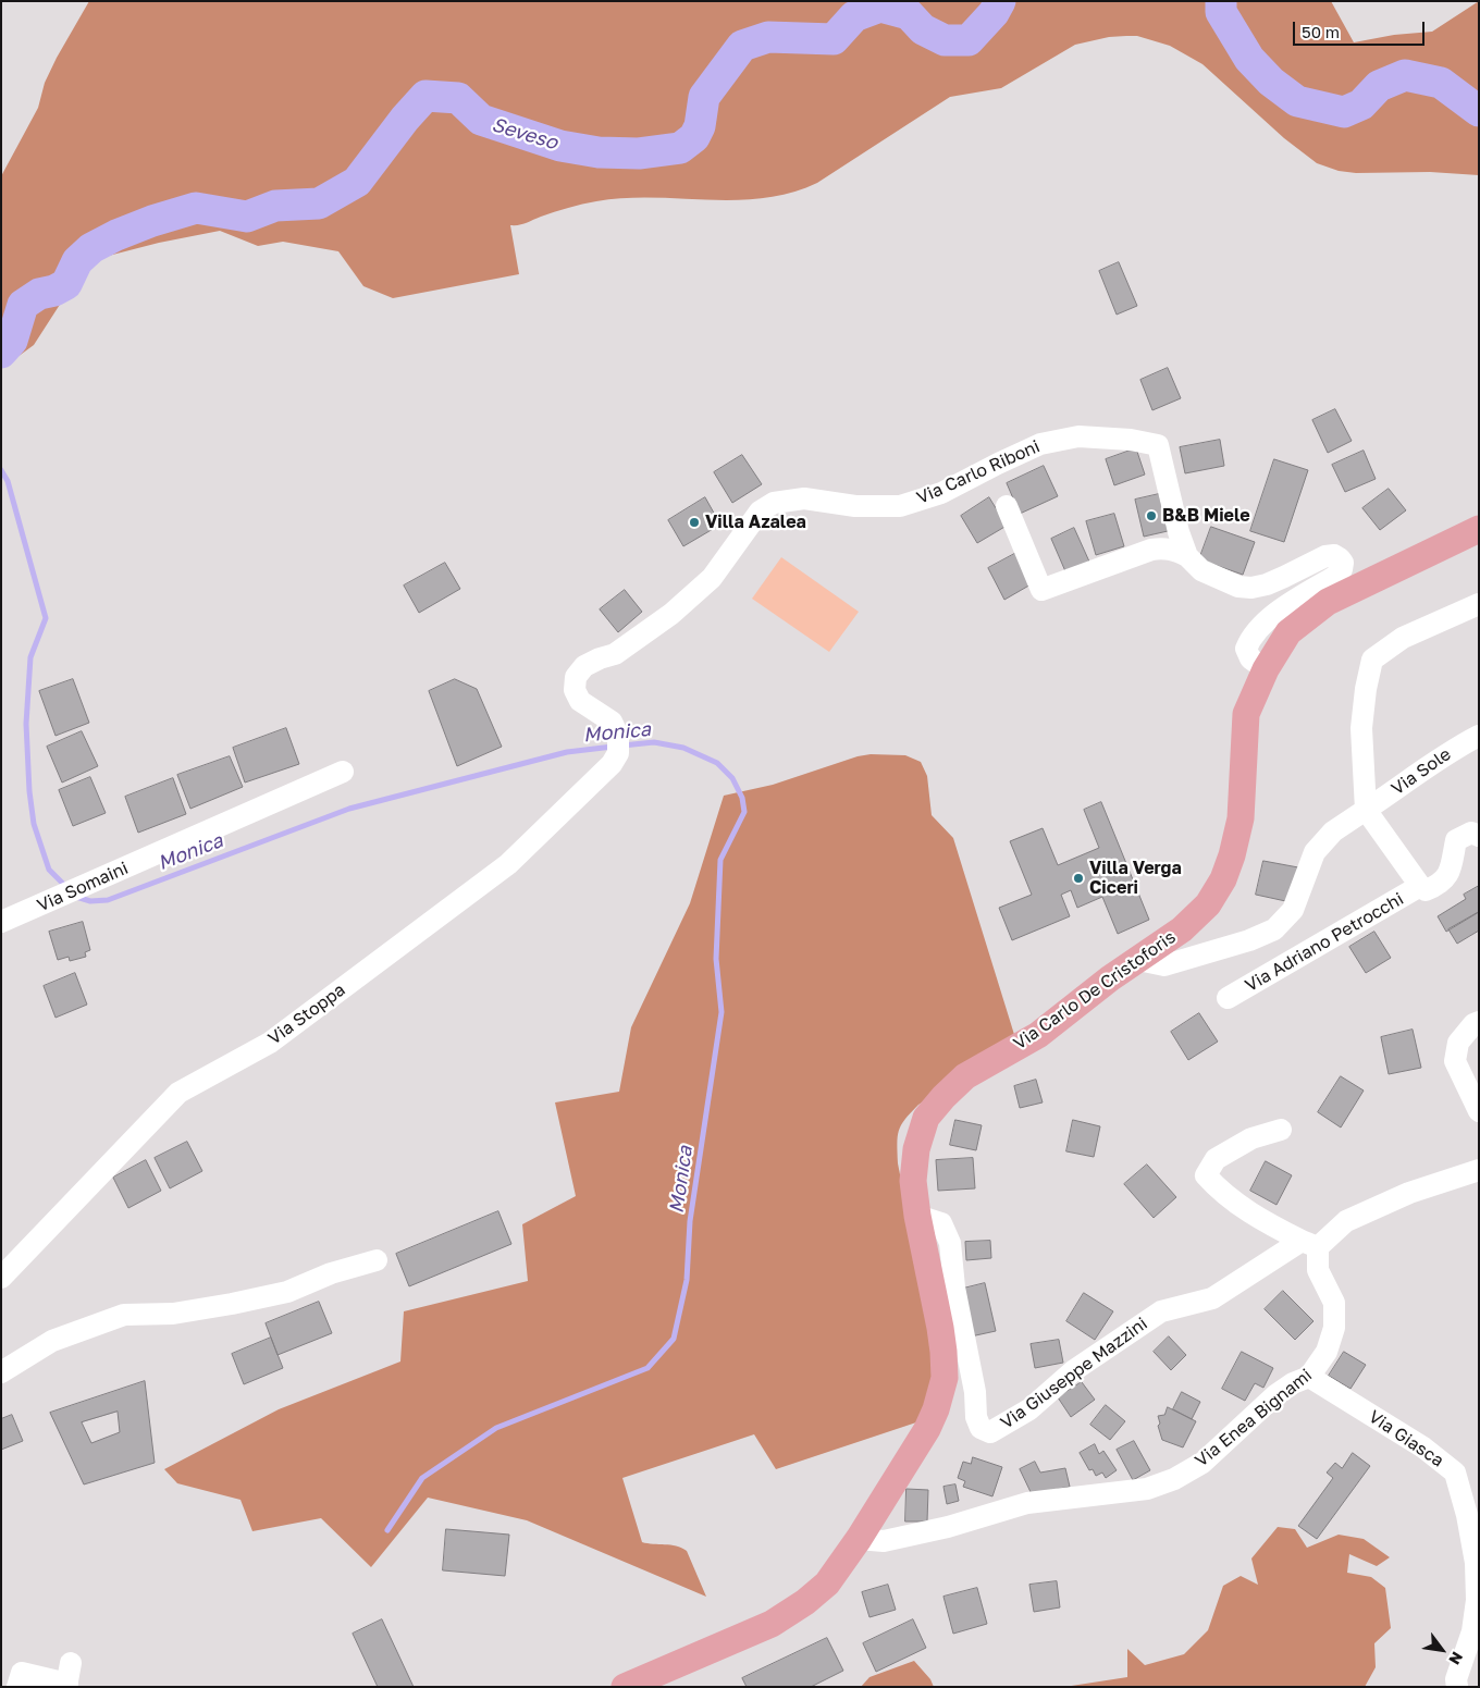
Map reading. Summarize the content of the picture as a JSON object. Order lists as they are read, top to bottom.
{
  "streets": {
    "main road": ["Via Carlo De Cristoforis"],
    "street": [
      "Via Carlo Riboni",
      "Via Sole",
      "Via Somaini",
      "Via Adriano Petrocchi",
      "Via Stoppa",
      "Via Giuseppe Mazzini",
      "Via Enea Bignami",
      "Via Giasca"
    ]
  },
  "crossings": [
    ["Via Carlo Riboni", "Via Stoppa"],
    ["Via Sole", "Via Carlo De Cristoforis"],
    ["Via Carlo De Cristoforis", "Via Giuseppe Mazzini"],
    ["Via Carlo De Cristoforis", "Via Enea Bignami"],
    ["Via Giuseppe Mazzini", "Via Enea Bignami"],
    ["Via Enea Bignami", "Via Giasca"]
  ],
  "water": ["Seveso", "Monica"],
  "places": ["B&B Miele", "Villa Azalea", "Villa Verga Ciceri"],
  "scale_bar": "50 m",
  "north": "bottom right"
}
